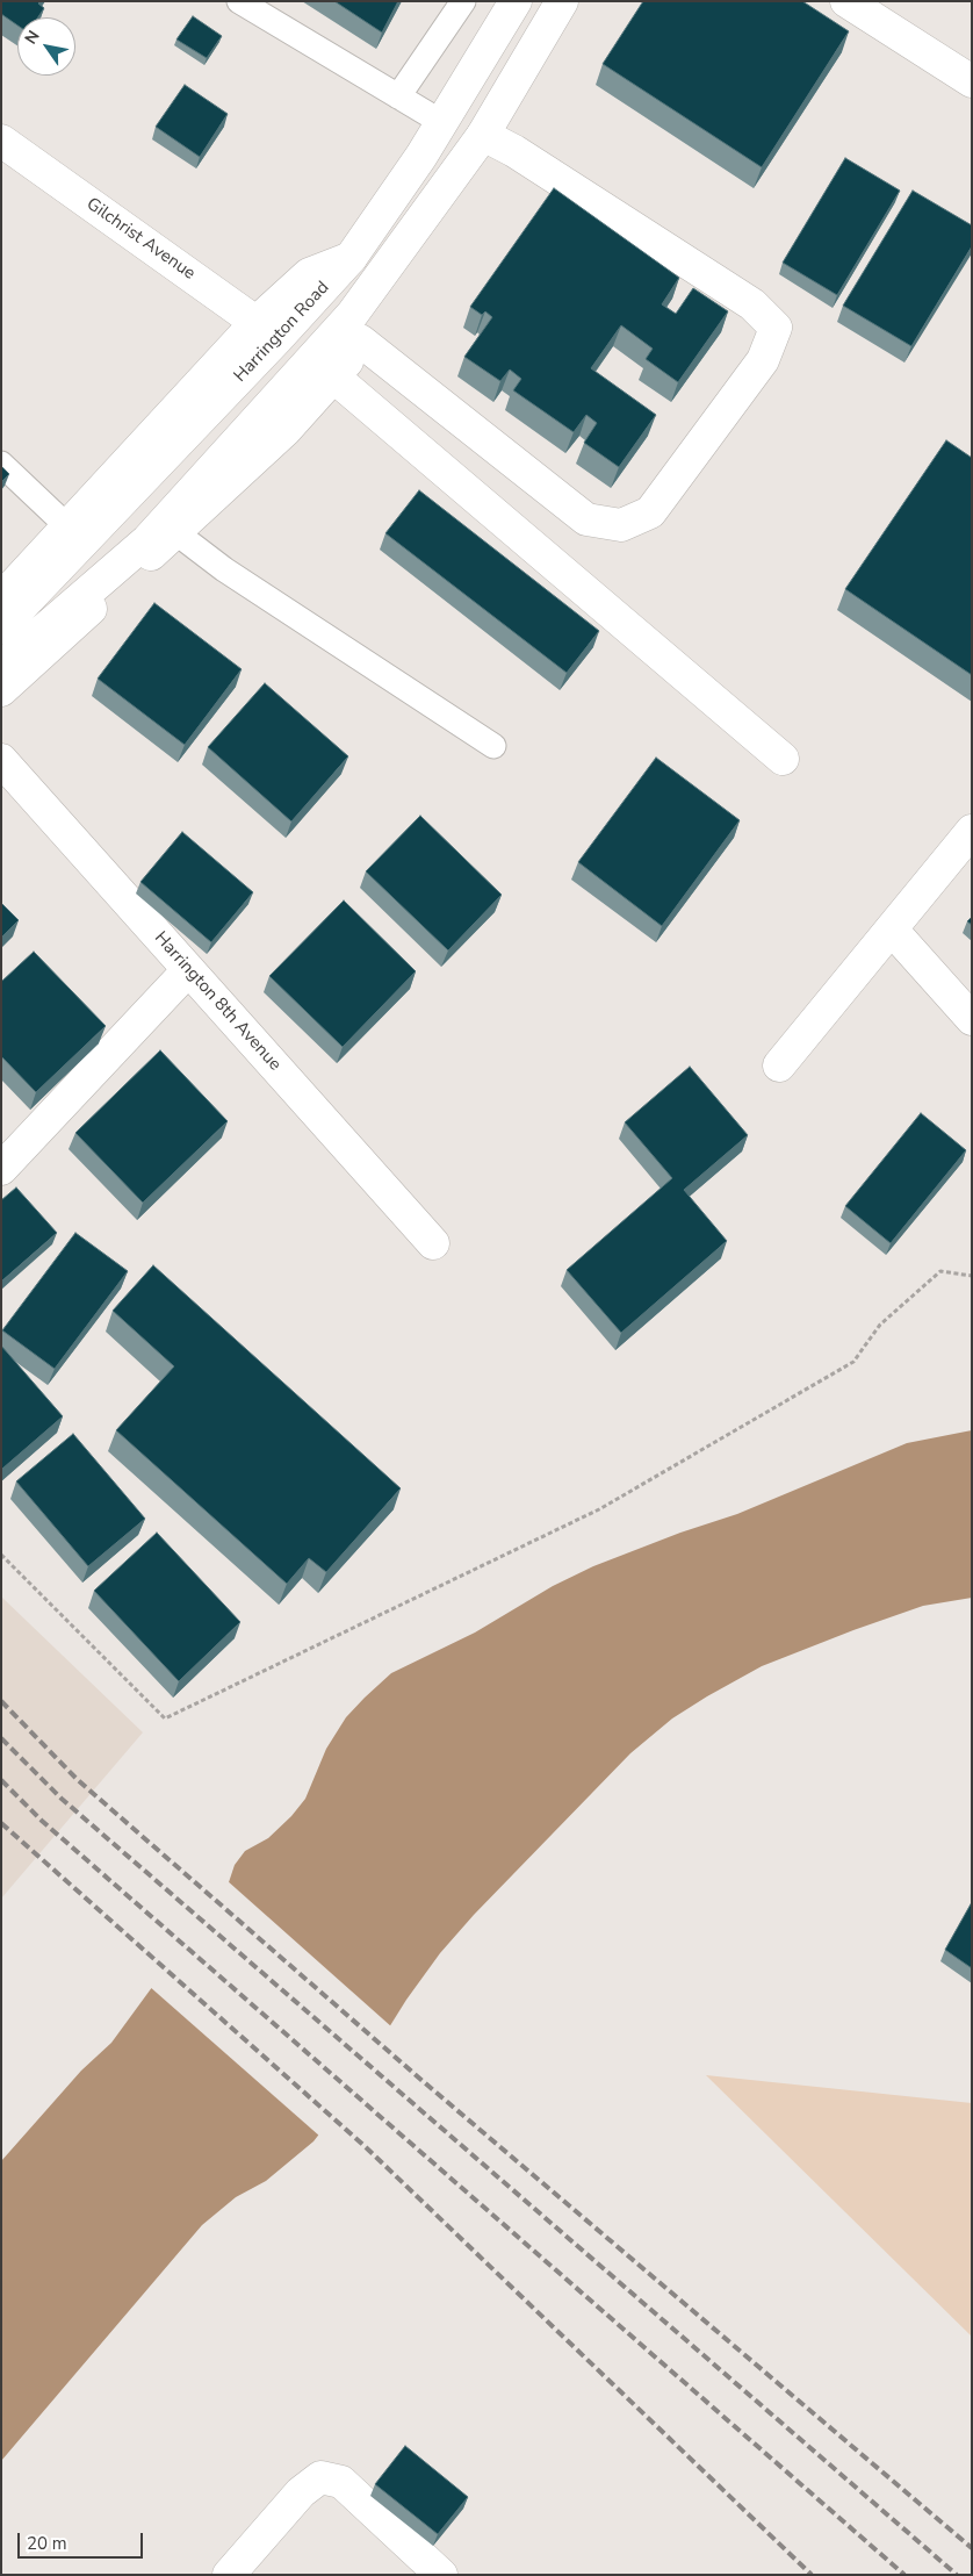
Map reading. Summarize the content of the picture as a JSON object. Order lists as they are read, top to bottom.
{
  "streets": {
    "street": ["Gilchrist Avenue", "Harrington Road", "Harrington 8th Avenue"]
  },
  "crossings": [
    ["Gilchrist Avenue", "Harrington Road"]
  ],
  "scale_bar": "20 m",
  "north": "top left"
}
